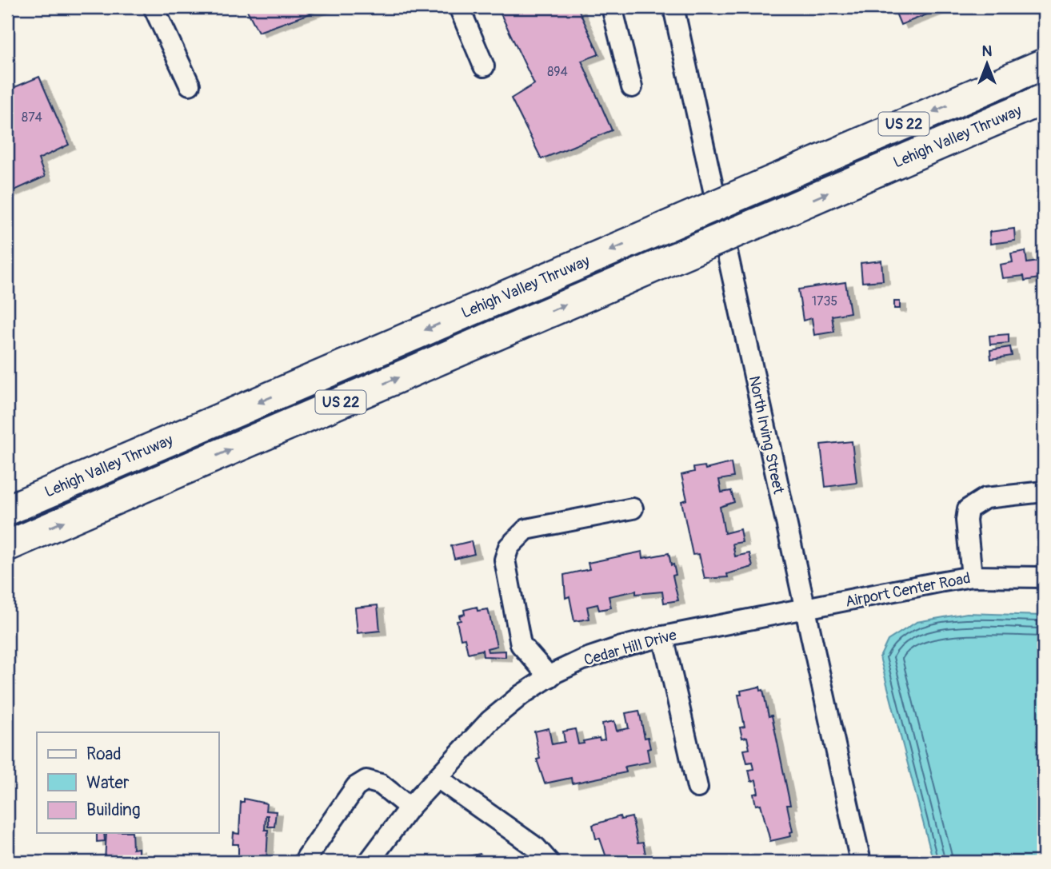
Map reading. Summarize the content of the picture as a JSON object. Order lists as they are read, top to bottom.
{
  "streets": {
    "highway": ["US 22", "Lehigh Valley Thruway"],
    "street": ["North Irving Street", "Airport Center Road", "Cedar Hill Drive"]
  },
  "crossings": [
    ["North Irving Street", "Airport Center Road"],
    ["North Irving Street", "Cedar Hill Drive"],
    ["Airport Center Road", "Cedar Hill Drive"]
  ],
  "house_numbers": ["894", "874", "1735"],
  "legend": ["Road", "Water", "Building"],
  "north": "top"
}
